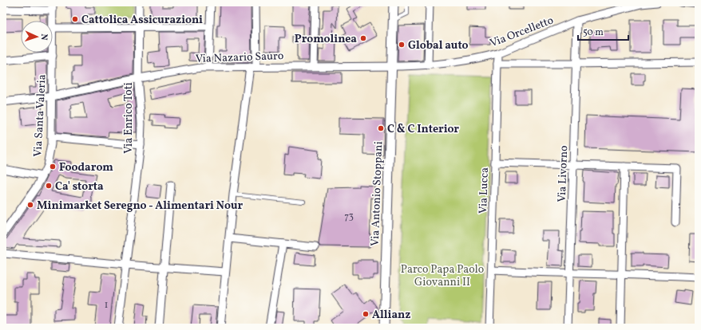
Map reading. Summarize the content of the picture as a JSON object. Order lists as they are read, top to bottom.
{
  "streets": {
    "street": [
      "Via Orcelletto",
      "Via Nazario Sauro",
      "Via Santa Valeria",
      "Via Enrico Toti",
      "Via Livorno",
      "Via Lucca",
      "Via Antonio Stoppani"
    ]
  },
  "crossings": [
    ["Via Orcelletto", "Via Nazario Sauro"],
    ["Via Orcelletto", "Via Livorno"],
    ["Via Orcelletto", "Via Lucca"],
    ["Via Orcelletto", "Via Antonio Stoppani"],
    ["Via Nazario Sauro", "Via Santa Valeria"],
    ["Via Nazario Sauro", "Via Enrico Toti"],
    ["Via Nazario Sauro", "Via Antonio Stoppani"]
  ],
  "parks": ["Parco Papa Paolo Giovanni II"],
  "places": [
    "Cattolica Assicurazioni",
    "Promolinea",
    "Global auto",
    "C & C Interior",
    "Foodarom",
    "Ca' storta",
    "Minimarket Seregno - Alimentari Nour",
    "Allianz"
  ],
  "house_numbers": ["73", "1"],
  "scale_bar": "50 m",
  "north": "right"
}
